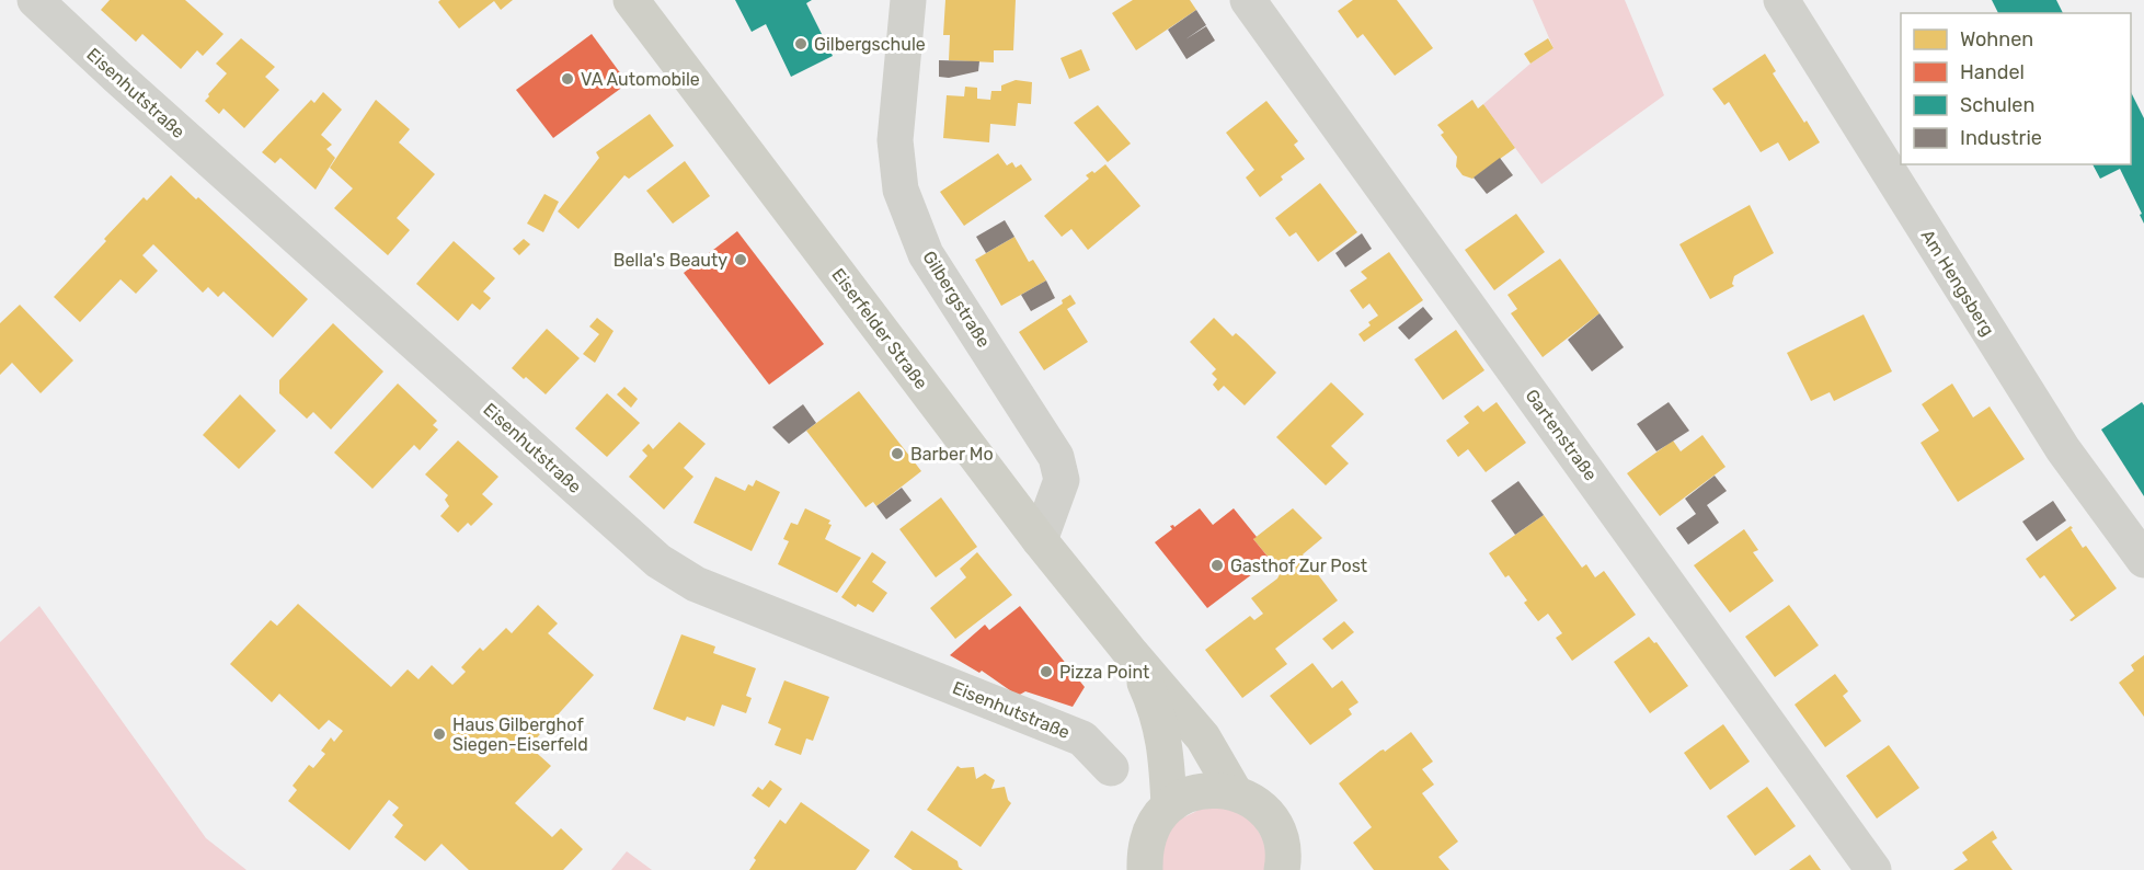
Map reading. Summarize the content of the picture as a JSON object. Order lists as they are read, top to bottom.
{
  "streets": {
    "main road": ["Eiserfelder Straße"],
    "street": [
      "Eisenhutstraße",
      "Am Hengsberg",
      "Gilbergstraße",
      "Gartenstraße"
    ]
  },
  "crossings": [
    ["Gilbergstraße", "Eiserfelder Straße"]
  ],
  "places": [
    "Gilbergschule",
    "VA Automobile",
    "Bella's Beauty",
    "Barber Mo",
    "Gasthof Zur Post",
    "Pizza Point",
    "Haus Gilberghof Siegen-Eiserfeld"
  ],
  "legend": [
    "Wohnen",
    "Handel",
    "Schulen",
    "Industrie"
  ]
}
